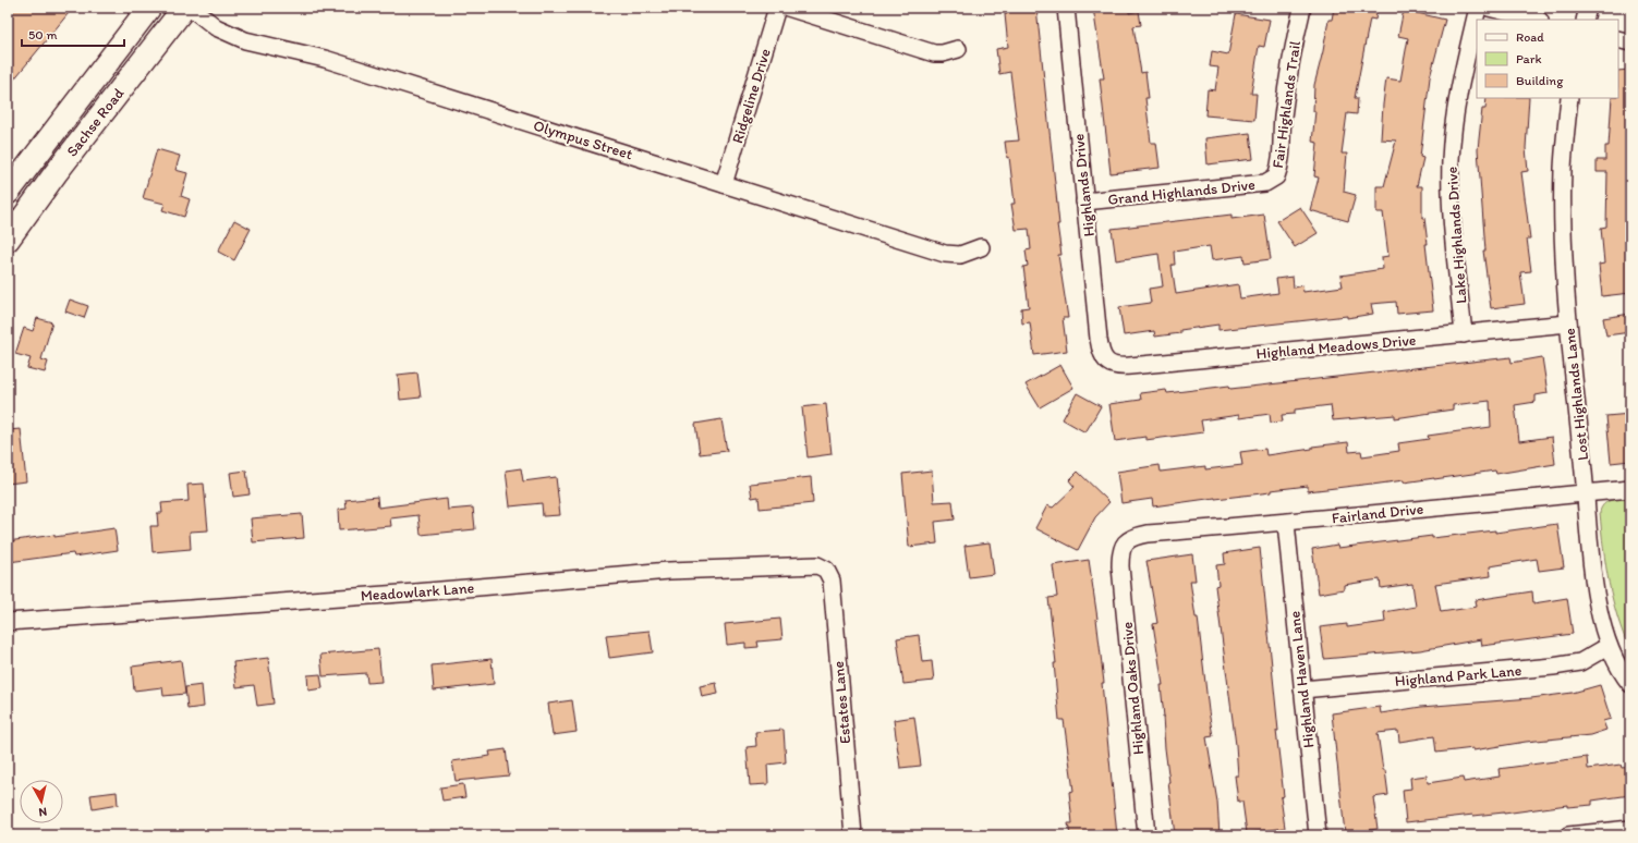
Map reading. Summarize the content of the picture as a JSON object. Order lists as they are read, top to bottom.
{
  "streets": {
    "main road": ["Sachse Road"],
    "street": [
      "Ridgeline Drive",
      "Fair Highlands Trail",
      "Olympus Street",
      "Highlands Drive",
      "Grand Highlands Drive",
      "Lake Highlands Drive",
      "Highland Meadows Drive",
      "Lost Highlands Lane",
      "Fairland Drive",
      "Meadowlark Lane",
      "Highland Park Lane",
      "Highland Haven Lane",
      "Highland Oaks Drive",
      "Estates Lane"
    ]
  },
  "crossings": [
    ["Ridgeline Drive", "Olympus Street"],
    ["Fair Highlands Trail", "Grand Highlands Drive"],
    ["Highlands Drive", "Grand Highlands Drive"],
    ["Highlands Drive", "Highland Meadows Drive"],
    ["Lake Highlands Drive", "Highland Meadows Drive"],
    ["Highland Meadows Drive", "Lost Highlands Lane"],
    ["Lost Highlands Lane", "Fairland Drive"],
    ["Lost Highlands Lane", "Highland Park Lane"],
    ["Fairland Drive", "Highland Haven Lane"],
    ["Fairland Drive", "Highland Oaks Drive"],
    ["Meadowlark Lane", "Estates Lane"],
    ["Highland Park Lane", "Highland Haven Lane"]
  ],
  "legend": ["Road", "Park", "Building"],
  "scale_bar": "50 m",
  "north": "bottom"
}
